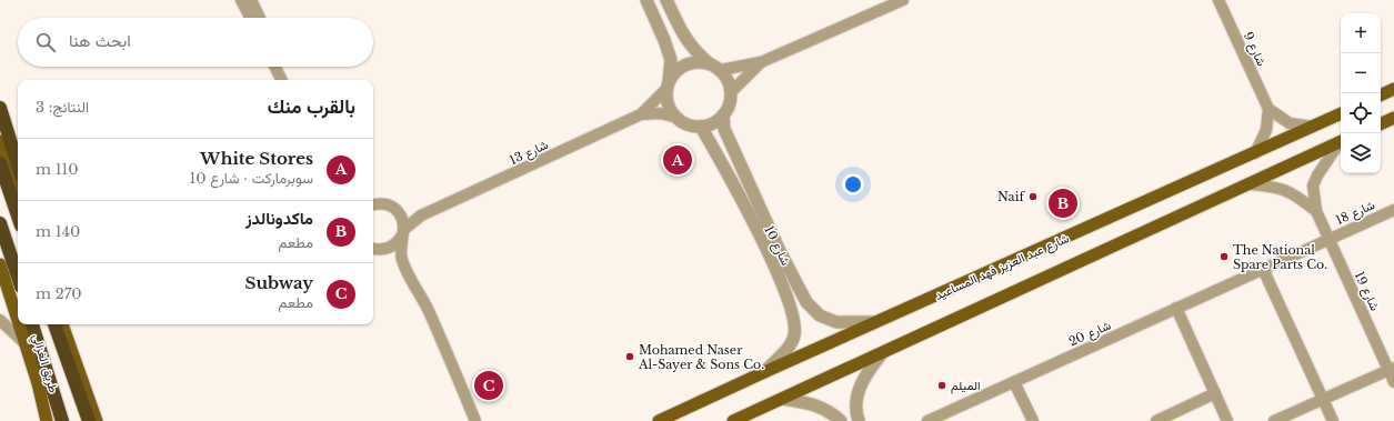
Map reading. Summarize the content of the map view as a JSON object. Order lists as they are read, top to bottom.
{
  "streets": {
    "highway": ["طريق الغزالي"],
    "main road": ["شارع عبد العزيز فهد المساعيد"],
    "street": [
      "شارع 9",
      "شارع 13",
      "شارع 18",
      "شارع 10",
      "شارع 19",
      "شارع 20"
    ]
  },
  "crossings": [
    ["شارع 13", "شارع 10"],
    ["شارع 18", "شارع 19"],
    ["شارع 18", "شارع 20"],
    ["شارع 10", "شارع عبد العزيز فهد المساعيد"],
    ["شارع 19", "شارع 20"]
  ],
  "places": [
    "Naif",
    "The National Spare Parts Co.",
    "Mohamed Naser Al-Sayer & Sons Co.",
    "الميلم"
  ],
  "page": {
    "map_buttons": ["+", "−"],
    "search": "ابحث هنا",
    "heading": ["بالقرب منك", "النتائج: 3"],
    "list": [
      {
        "mark": "A",
        "name": "White Stores",
        "note": "سوبرماركت · شارع 10",
        "value": "110 m"
      },
      {
        "mark": "B",
        "name": "ماكدونالدز",
        "note": "مطعم",
        "value": "140 m"
      },
      {
        "mark": "C",
        "name": "Subway",
        "note": "مطعم",
        "value": "270 m"
      }
    ],
    "pins": ["A", "B", "C"]
  }
}
